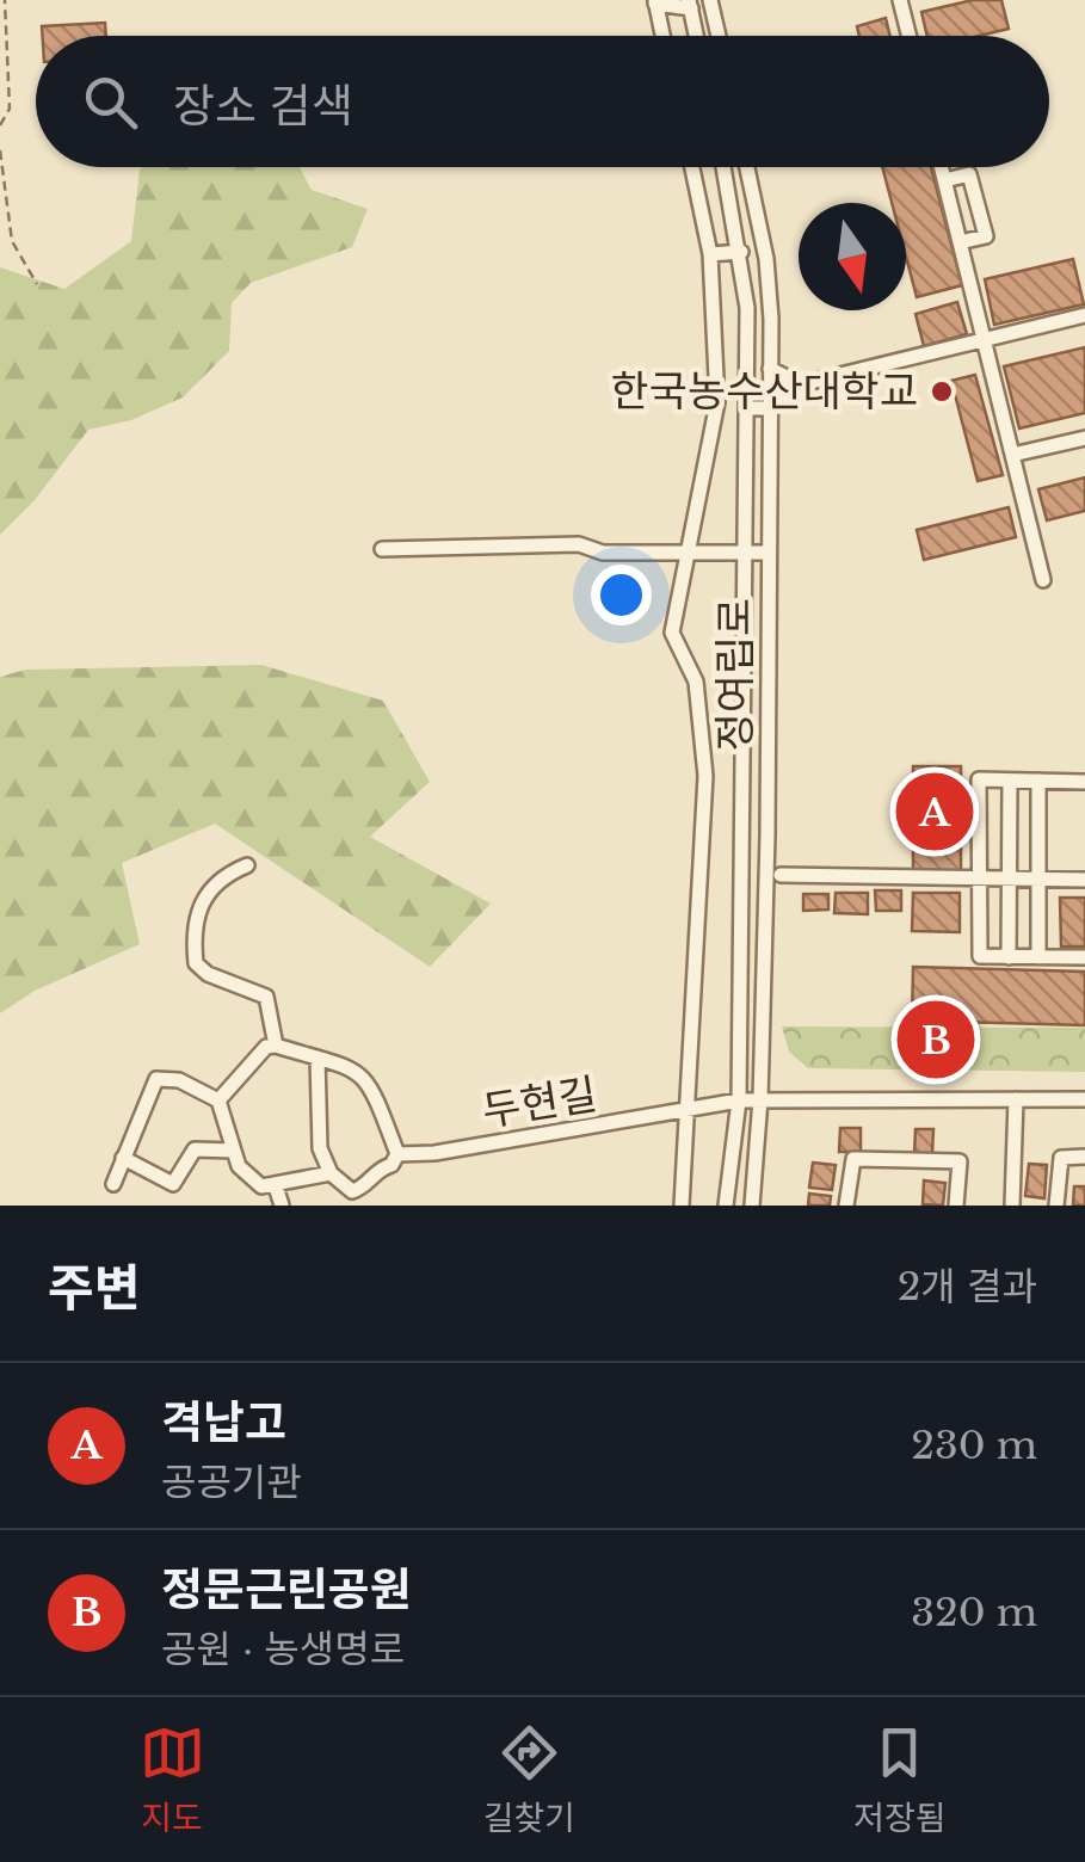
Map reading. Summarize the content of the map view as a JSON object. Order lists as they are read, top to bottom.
{
  "streets": {
    "street": ["정여립로", "두현길"]
  },
  "crossings": [
    ["정여립로", "두현길"]
  ],
  "places": ["한국농수산대학교"],
  "north": "bottom",
  "page": {
    "search": "장소 검색",
    "pins": ["A", "B"],
    "heading": ["주변", "2개 결과"],
    "list": [
      {
        "mark": "A",
        "name": "격납고",
        "note": "공공기관",
        "value": "230 m"
      },
      {
        "mark": "B",
        "name": "정문근린공원",
        "note": "공원 · 농생명로",
        "value": "320 m"
      }
    ],
    "nav": ["지도", "길찾기", "저장됨"]
  }
}
